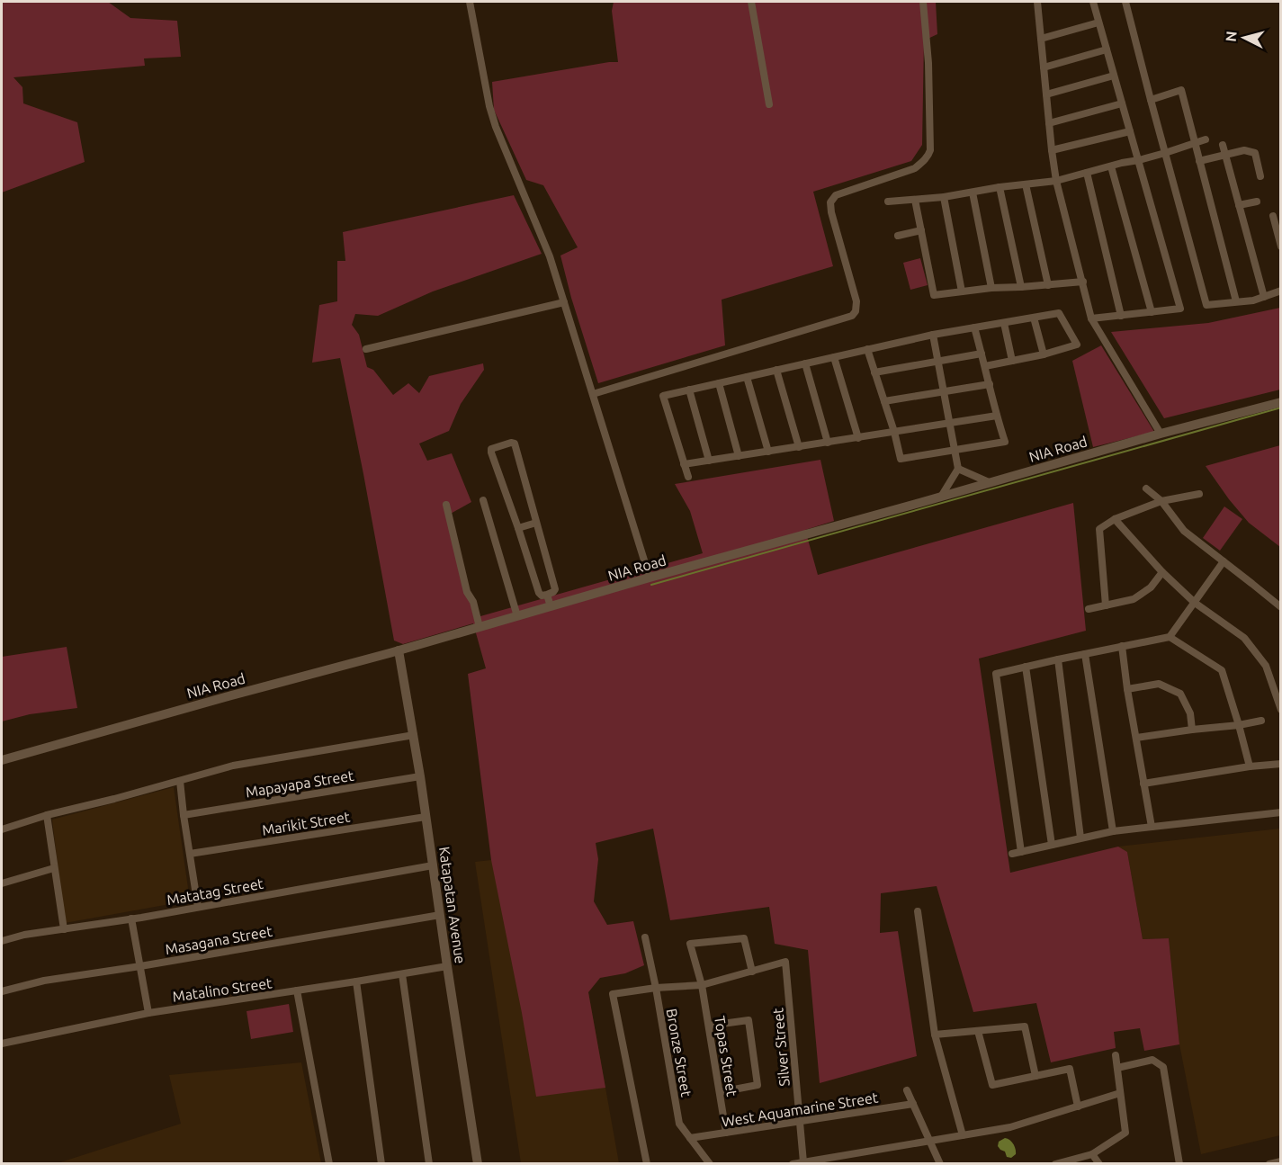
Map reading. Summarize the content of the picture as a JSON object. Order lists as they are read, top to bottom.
{
  "streets": {
    "street": [
      "NIA Road",
      "Mapayapa Street",
      "Marikit Street",
      "Matatag Street",
      "Katapatan Avenue",
      "Masagana Street",
      "Matalino Street",
      "Silver Street",
      "Bronze Street",
      "Topas Street",
      "West Aquamarine Street"
    ]
  },
  "crossings": [
    ["NIA Road", "Katapatan Avenue"],
    ["Mapayapa Street", "Katapatan Avenue"],
    ["Marikit Street", "Katapatan Avenue"],
    ["Matatag Street", "Katapatan Avenue"],
    ["Katapatan Avenue", "Masagana Street"],
    ["Katapatan Avenue", "Matalino Street"],
    ["Silver Street", "Topas Street"],
    ["Silver Street", "West Aquamarine Street"],
    ["Bronze Street", "West Aquamarine Street"],
    ["Topas Street", "West Aquamarine Street"]
  ],
  "north": "left"
}
